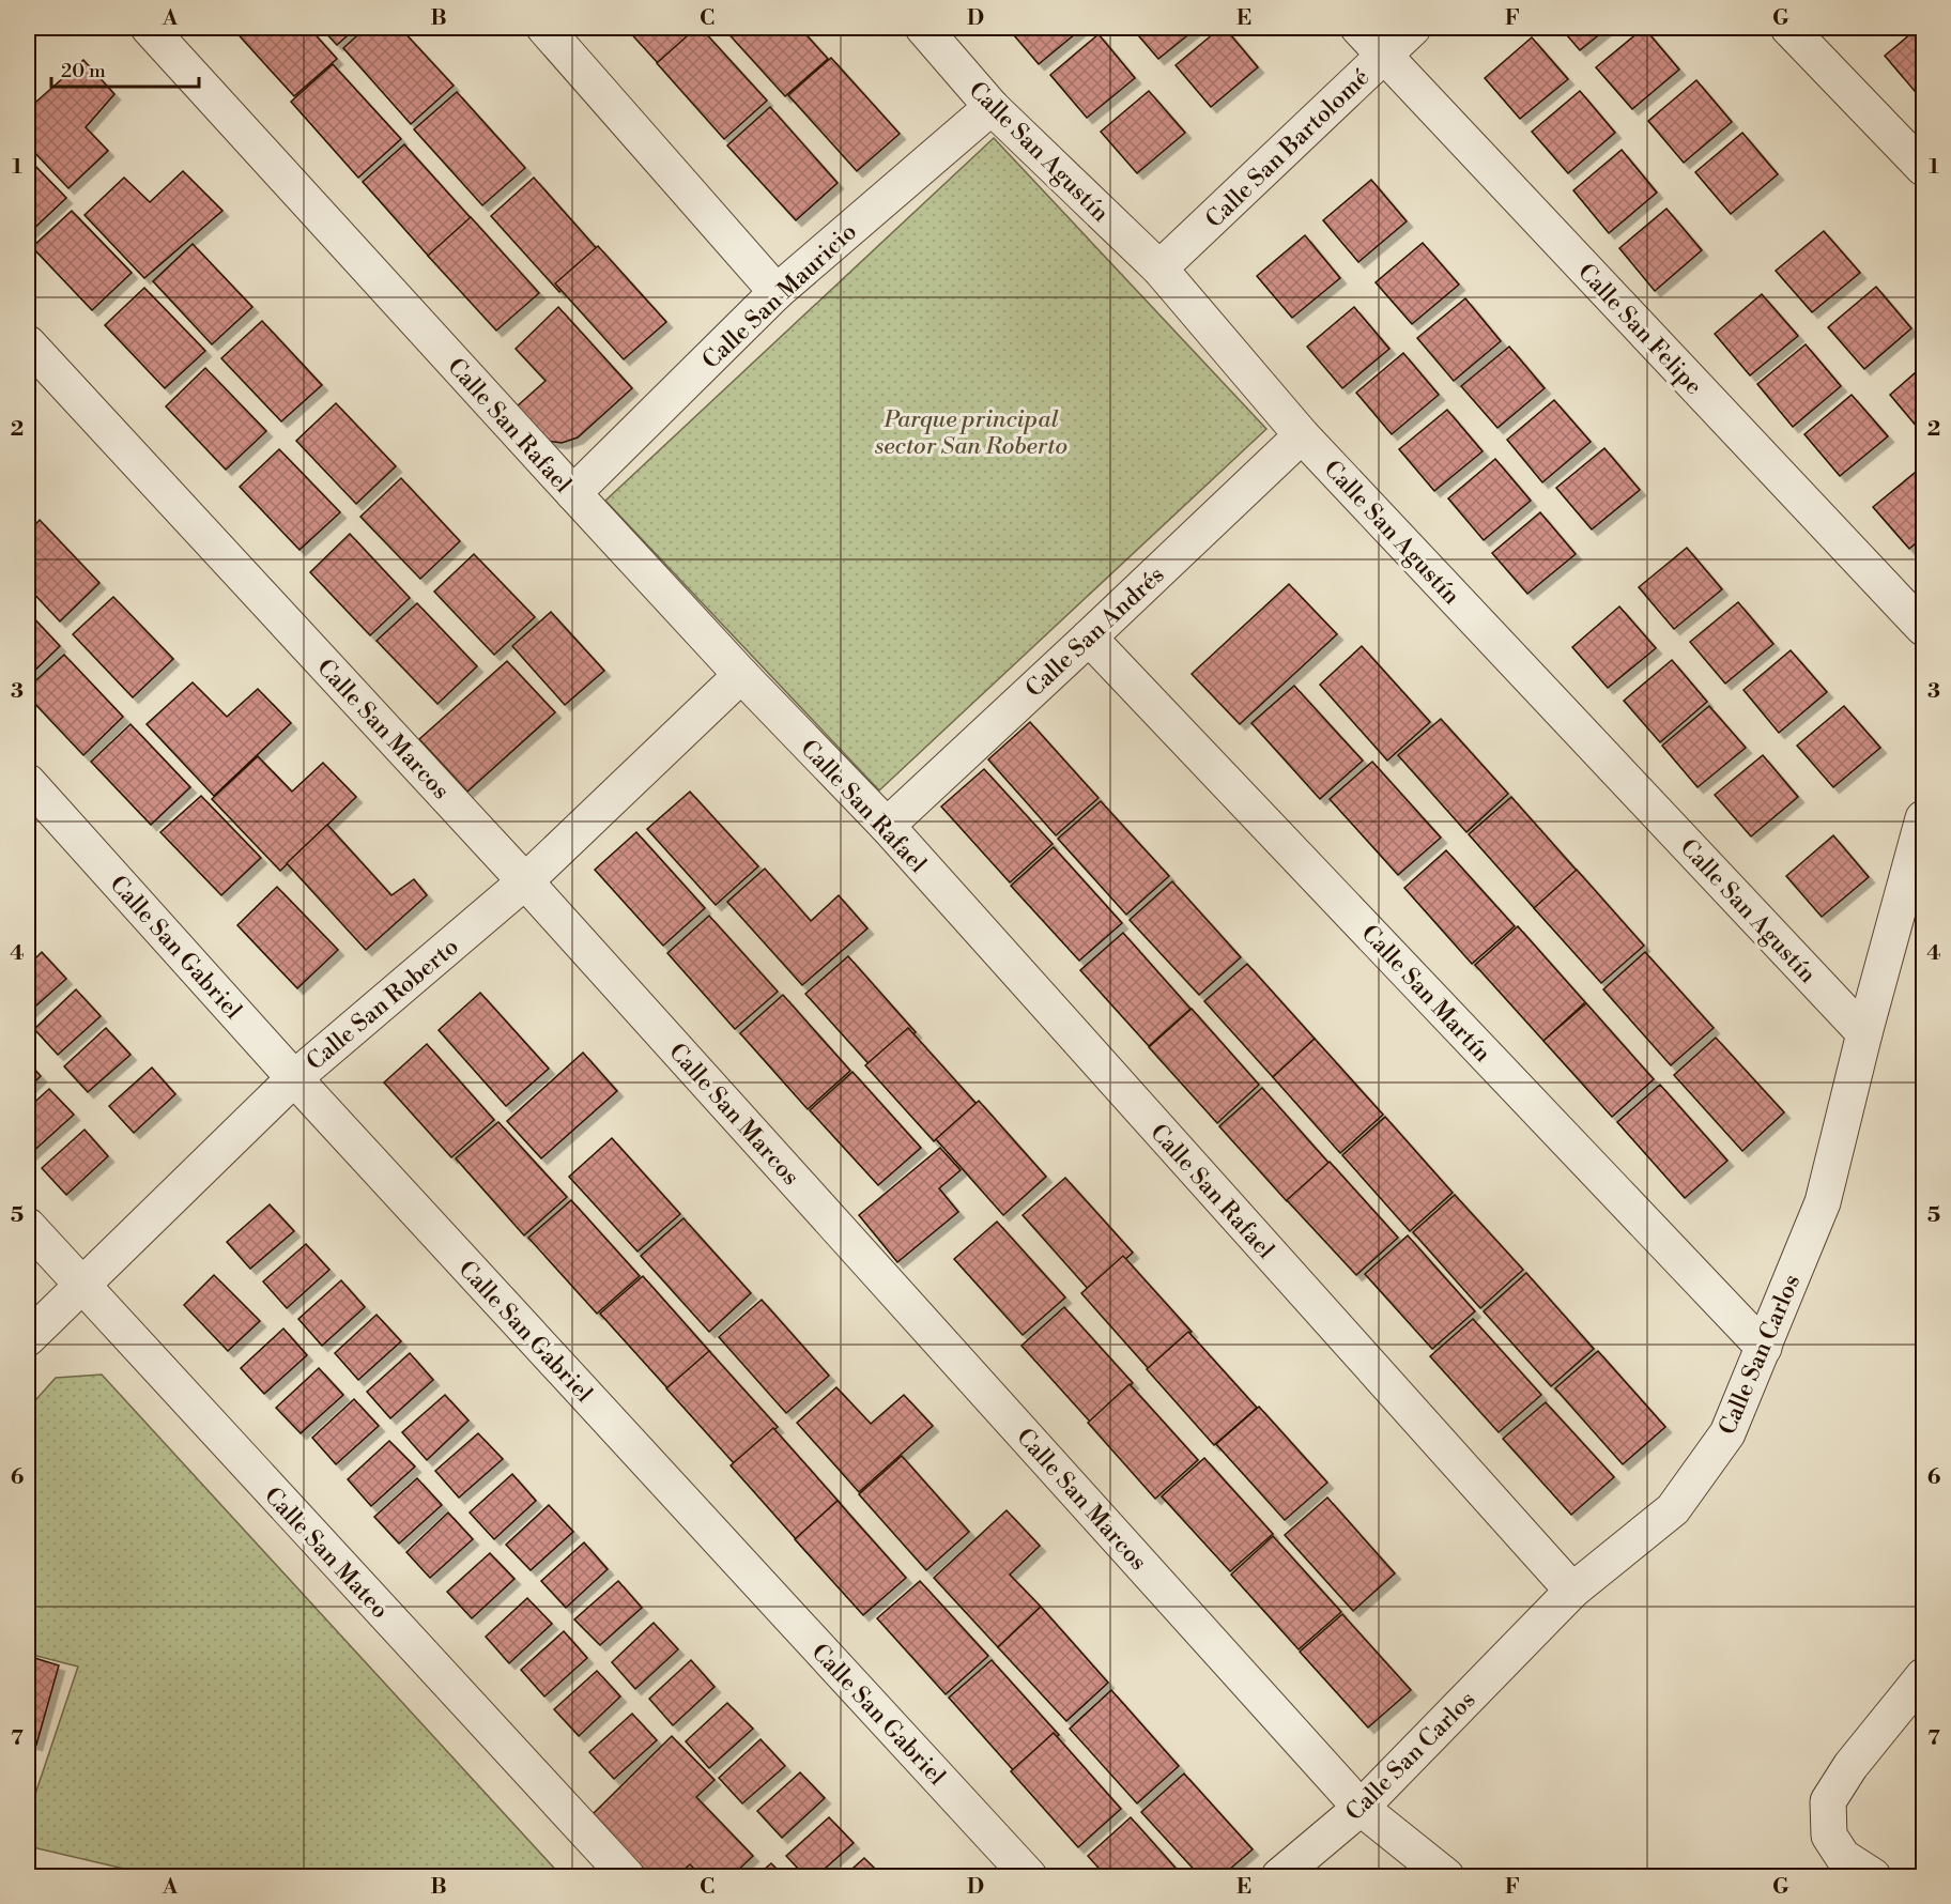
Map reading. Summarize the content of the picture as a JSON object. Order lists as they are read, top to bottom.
{
  "streets": {
    "street": [
      "Calle San Bartolomé",
      "Calle San Agustín",
      "Calle San Mauricio",
      "Calle San Felipe",
      "Calle San Rafael",
      "Calle San Andrés",
      "Calle San Marcos",
      "Calle San Gabriel",
      "Calle San Martín",
      "Calle San Roberto",
      "Calle San Carlos",
      "Calle San Mateo"
    ]
  },
  "crossings": [
    ["Calle San Bartolomé", "Calle San Agustín"],
    ["Calle San Bartolomé", "Calle San Felipe"],
    ["Calle San Agustín", "Calle San Mauricio"],
    ["Calle San Agustín", "Calle San Andrés"],
    ["Calle San Agustín", "Calle San Carlos"],
    ["Calle San Mauricio", "Calle San Rafael"],
    ["Calle San Rafael", "Calle San Andrés"],
    ["Calle San Rafael", "Calle San Roberto"],
    ["Calle San Rafael", "Calle San Carlos"],
    ["Calle San Andrés", "Calle San Martín"],
    ["Calle San Marcos", "Calle San Roberto"],
    ["Calle San Marcos", "Calle San Carlos"],
    ["Calle San Gabriel", "Calle San Roberto"],
    ["Calle San Martín", "Calle San Carlos"],
    ["Calle San Roberto", "Calle San Mateo"]
  ],
  "parks": ["Parque principal sector San Roberto"],
  "scale_bar": "20 m",
  "grid": {
    "columns": [
      "A",
      "B",
      "C",
      "D",
      "E",
      "F",
      "G"
    ],
    "rows": [
      "1",
      "2",
      "3",
      "4",
      "5",
      "6",
      "7"
    ]
  }
}
